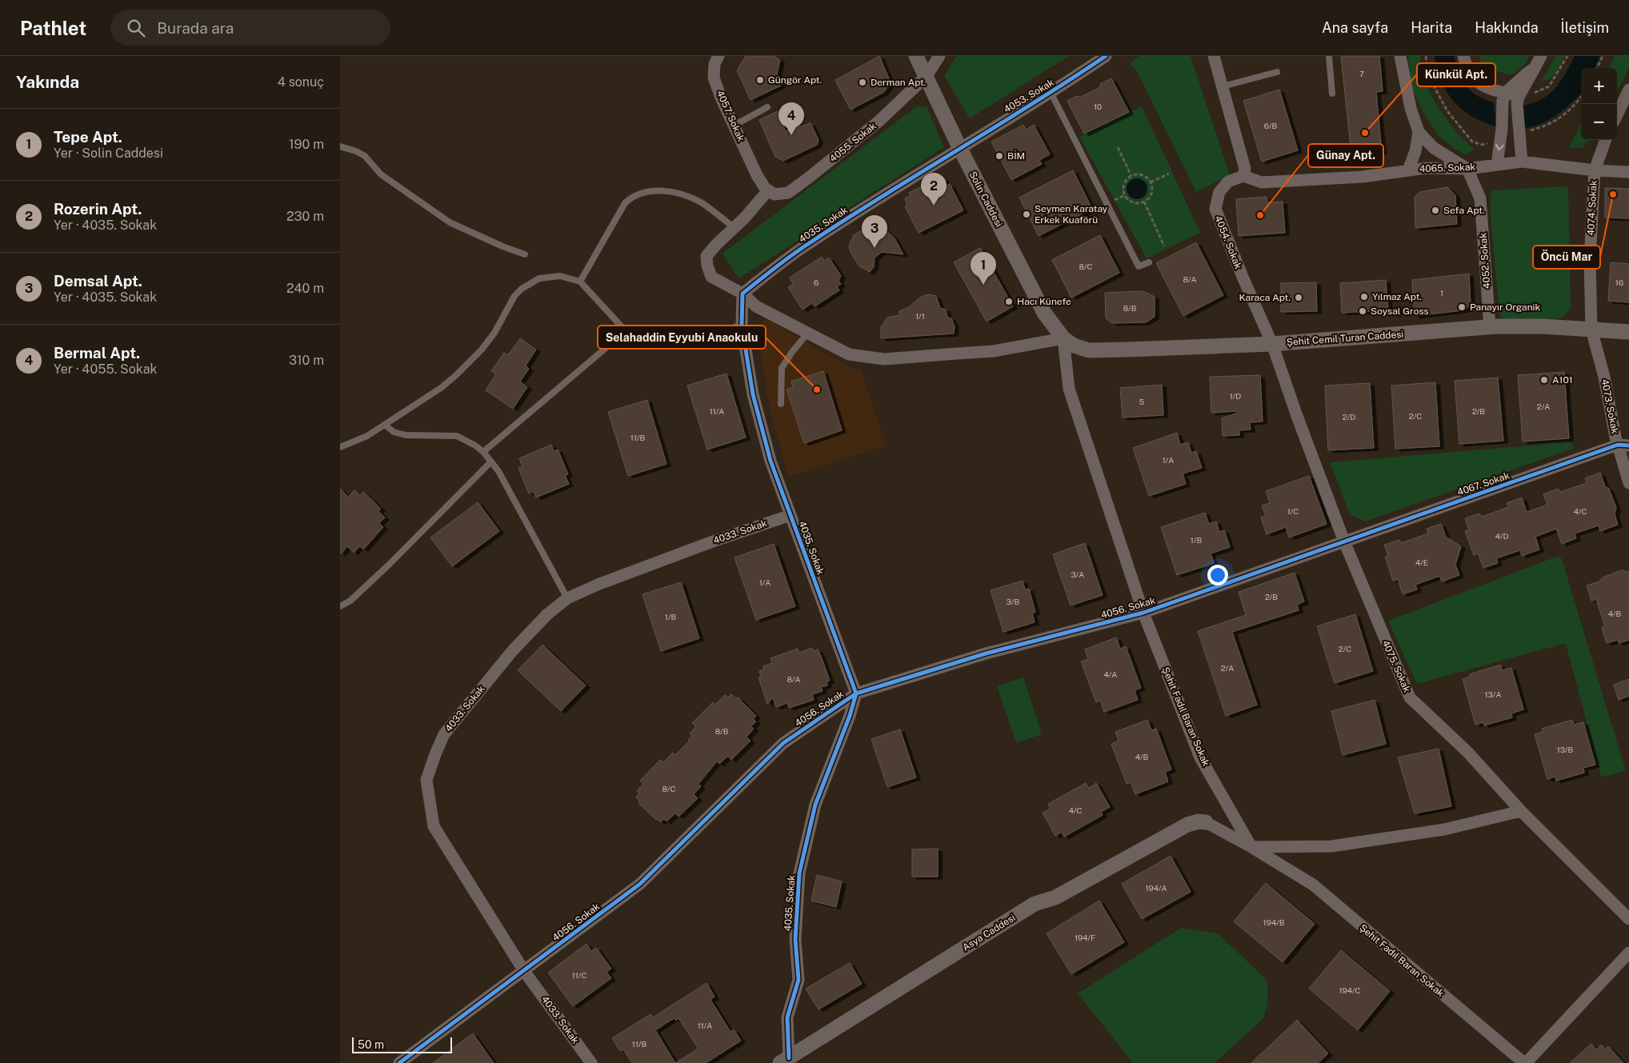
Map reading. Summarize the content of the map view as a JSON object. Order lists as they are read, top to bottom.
{
  "streets": {
    "street": [
      "4053. Sokak",
      "4057. Sokak",
      "4055. Sokak",
      "4065. Sokak",
      "Solin Caddesi",
      "4074. Sokak",
      "4035. Sokak",
      "4054. Sokak",
      "4052. Sokak",
      "Şehit Cemil Turan Caddesi",
      "4073. Sokak",
      "4067. Sokak",
      "4033. Sokak",
      "4056. Sokak",
      "4075. Sokak",
      "Şehit Fadıl Baran Sokak",
      "Asya Caddesi"
    ]
  },
  "crossings": [
    ["4053. Sokak", "Solin Caddesi"],
    ["4053. Sokak", "4035. Sokak"],
    ["4057. Sokak", "4055. Sokak"],
    ["4055. Sokak", "Solin Caddesi"],
    ["4065. Sokak", "4074. Sokak"],
    ["4065. Sokak", "4054. Sokak"],
    ["4065. Sokak", "4052. Sokak"],
    ["Solin Caddesi", "4035. Sokak"],
    ["Solin Caddesi", "Şehit Cemil Turan Caddesi"],
    ["Solin Caddesi", "Şehit Fadıl Baran Sokak"],
    ["4074. Sokak", "Şehit Cemil Turan Caddesi"],
    ["4074. Sokak", "4073. Sokak"],
    ["4035. Sokak", "4033. Sokak"],
    ["4035. Sokak", "4056. Sokak"],
    ["4035. Sokak", "Asya Caddesi"],
    ["4054. Sokak", "Şehit Cemil Turan Caddesi"],
    ["4054. Sokak", "4075. Sokak"],
    ["4052. Sokak", "Şehit Cemil Turan Caddesi"],
    ["Şehit Cemil Turan Caddesi", "4073. Sokak"],
    ["Şehit Cemil Turan Caddesi", "4075. Sokak"],
    ["Şehit Cemil Turan Caddesi", "Şehit Fadıl Baran Sokak"],
    ["4073. Sokak", "4067. Sokak"],
    ["4067. Sokak", "4056. Sokak"],
    ["4067. Sokak", "4075. Sokak"],
    ["4033. Sokak", "4056. Sokak"],
    ["4056. Sokak", "4075. Sokak"],
    ["4056. Sokak", "Şehit Fadıl Baran Sokak"]
  ],
  "places": [
    "Güngör Apt.",
    "Derman Apt.",
    "Künkül Apt.",
    "BİM",
    "Öncü Mar",
    "Sefa Apt.",
    "Seymen Karatay Erkek Kuaförü",
    "Günay Apt.",
    "Yılmaz Apt.",
    "Karaca Apt.",
    "Hacı Künefe",
    "Panayır Organik",
    "Soysal Gross",
    "A101",
    "Selahaddin Eyyubi Anaokulu"
  ],
  "house_numbers": [
    "7",
    "10",
    "6/B",
    "8/C",
    "8/A",
    "6",
    "16",
    "1",
    "8/B",
    "1/1",
    "1/D",
    "5",
    "2/A",
    "11/A",
    "2/B",
    "2/C",
    "2/D",
    "11/B",
    "1/A",
    "1/C",
    "4/C",
    "4/D",
    "1/B",
    "4/E",
    "3/A",
    "1/A",
    "2/B",
    "3/B",
    "4/B",
    "1/B",
    "2/C",
    "2/A",
    "4/A",
    "8/A",
    "13/A",
    "8/B",
    "13/B",
    "4/B",
    "8/C",
    "4/C",
    "194/A",
    "194/B",
    "194/F",
    "11/C",
    "194/C",
    "11/A",
    "11/B"
  ],
  "scale_bar": "50 m",
  "page": {
    "header": "Pathlet",
    "search": "Burada ara",
    "nav": [
      "Ana sayfa",
      "Harita",
      "Hakkında",
      "İletişim"
    ],
    "heading": ["Yakında", "4 sonuç"],
    "map_buttons": ["+", "−"],
    "pins": [
      "4",
      "2",
      "3",
      "1"
    ],
    "list": [
      {
        "mark": "1",
        "name": "Tepe Apt.",
        "note": "Yer · Solin Caddesi",
        "value": "190 m"
      },
      {
        "mark": "2",
        "name": "Rozerin Apt.",
        "note": "Yer · 4035. Sokak",
        "value": "230 m"
      },
      {
        "mark": "3",
        "name": "Demsal Apt.",
        "note": "Yer · 4035. Sokak",
        "value": "240 m"
      },
      {
        "mark": "4",
        "name": "Bermal Apt.",
        "note": "Yer · 4055. Sokak",
        "value": "310 m"
      }
    ],
    "scale": "50 m"
  }
}
